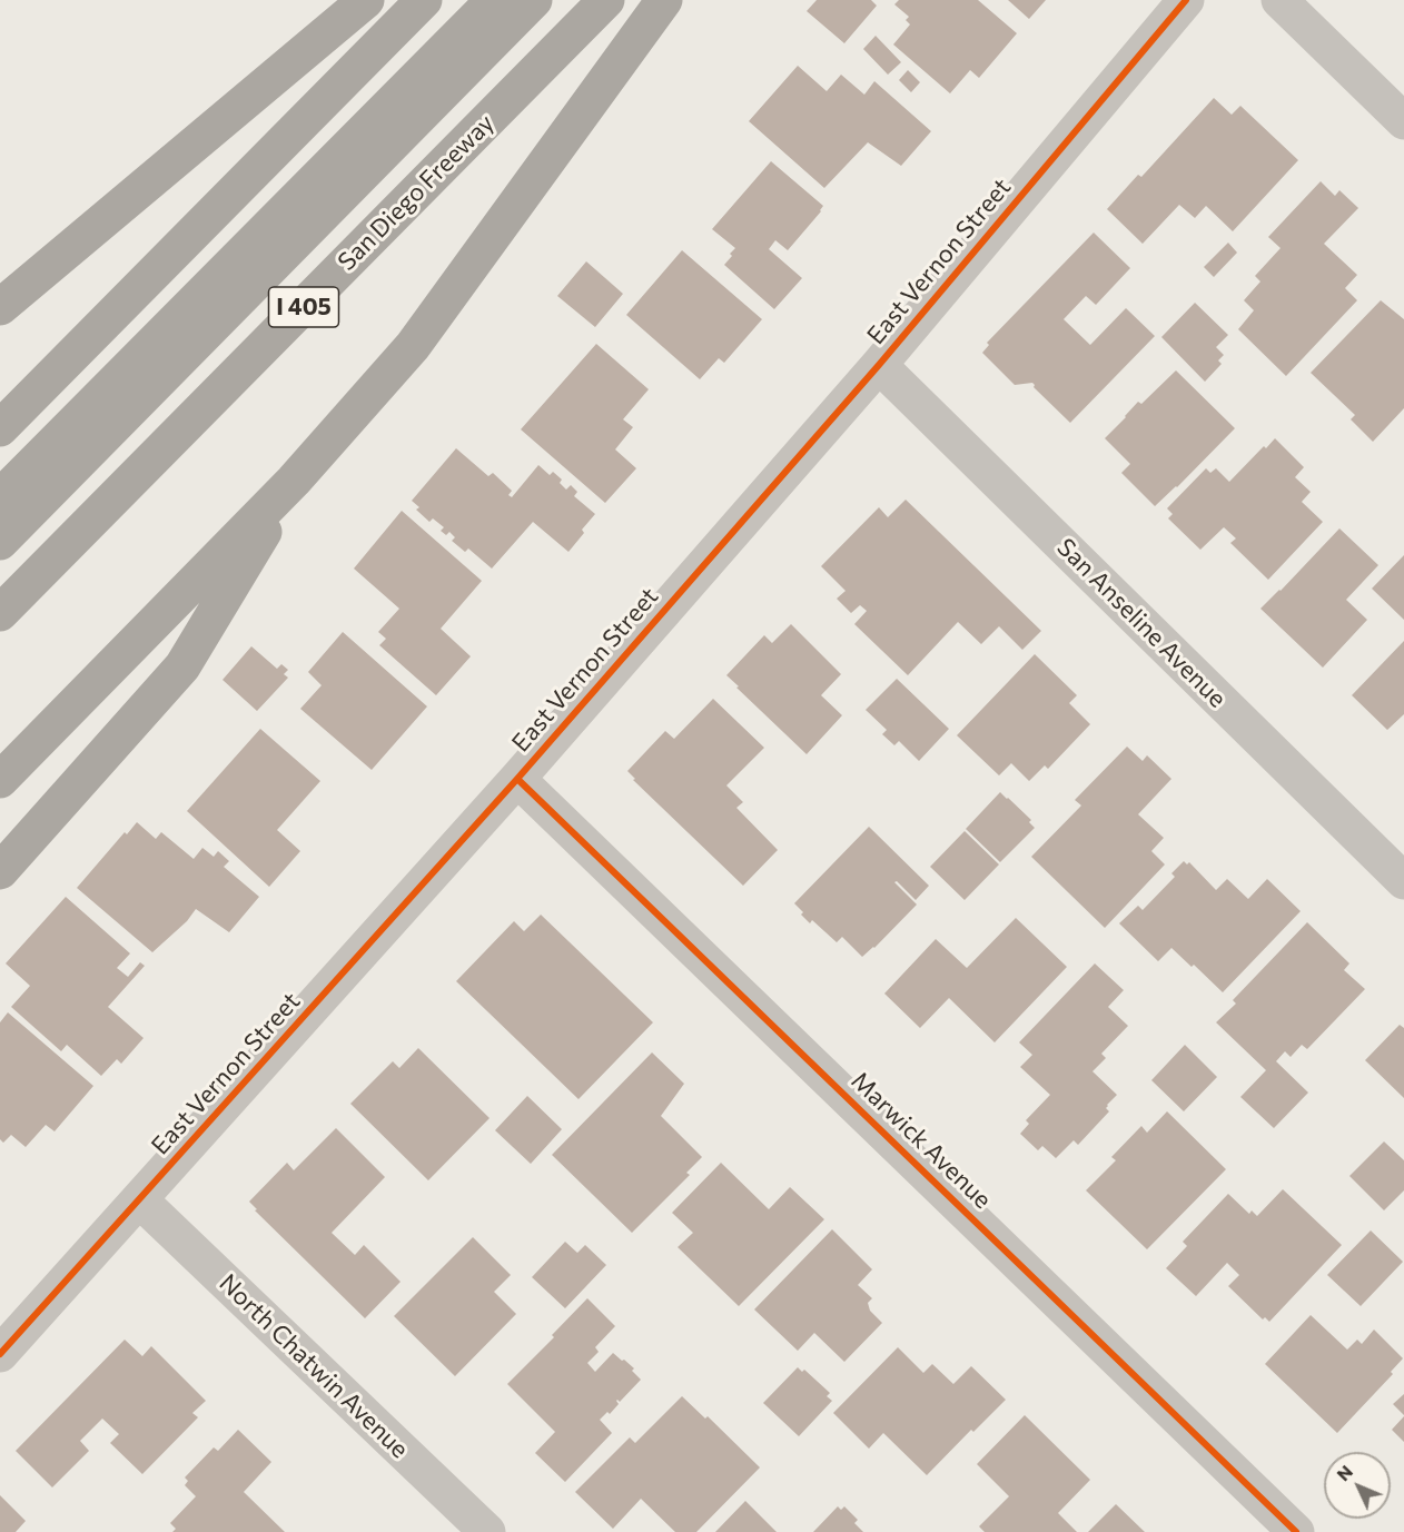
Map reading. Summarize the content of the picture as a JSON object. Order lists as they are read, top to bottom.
{
  "streets": {
    "highway": ["San Diego Freeway", "I 405"],
    "street": [
      "East Vernon Street",
      "San Anseline Avenue",
      "Marwick Avenue",
      "North Chatwin Avenue"
    ]
  },
  "crossings": [
    ["East Vernon Street", "San Anseline Avenue"],
    ["East Vernon Street", "Marwick Avenue"],
    ["East Vernon Street", "North Chatwin Avenue"]
  ],
  "north": "top left"
}
